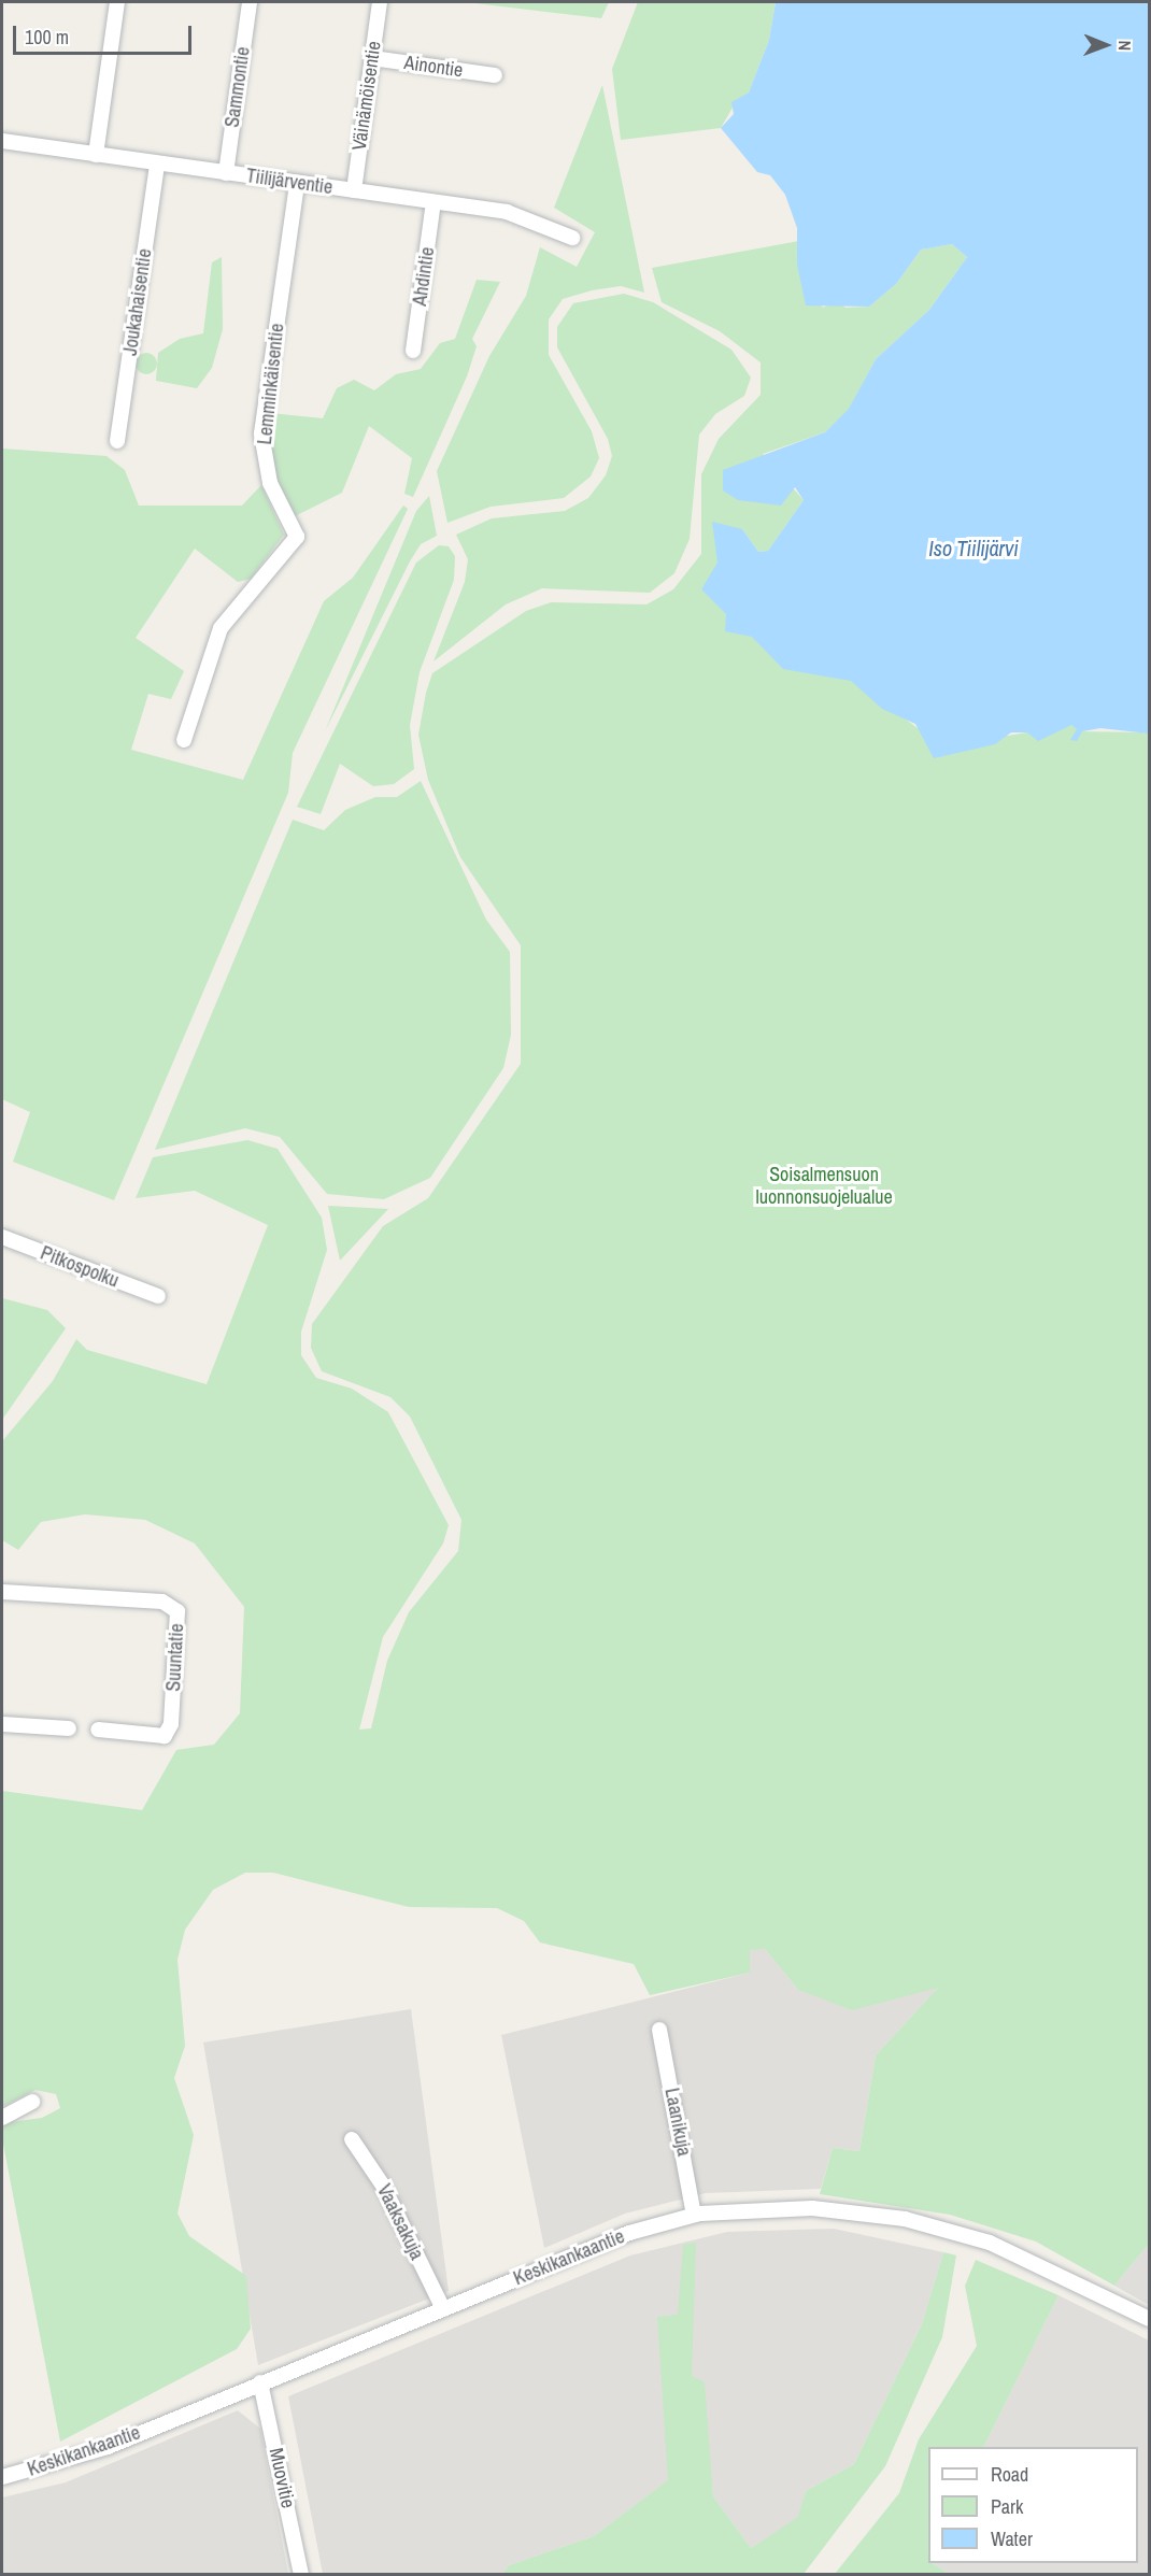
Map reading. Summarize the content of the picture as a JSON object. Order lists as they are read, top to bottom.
{
  "streets": {
    "street": [
      "Ainontie",
      "Sammontie",
      "Väinämöisentie",
      "Tiilijärventie",
      "Ahdintie",
      "Joukahaisentie",
      "Lemminkäisentie",
      "Pitkospolku",
      "Suuntatie",
      "Laanikuja",
      "Vaaksakuja",
      "Keskikankaantie",
      "Muovitie"
    ]
  },
  "crossings": [
    ["Ainontie", "Väinämöisentie"],
    ["Sammontie", "Tiilijärventie"],
    ["Väinämöisentie", "Tiilijärventie"],
    ["Tiilijärventie", "Ahdintie"],
    ["Tiilijärventie", "Joukahaisentie"],
    ["Tiilijärventie", "Lemminkäisentie"],
    ["Laanikuja", "Keskikankaantie"],
    ["Vaaksakuja", "Keskikankaantie"],
    ["Keskikankaantie", "Muovitie"]
  ],
  "water": ["Iso Tiilijärvi"],
  "parks": ["Soisalmensuon luonnonsuojelualue"],
  "legend": ["Road", "Park", "Water"],
  "scale_bar": "100 m",
  "north": "right"
}
